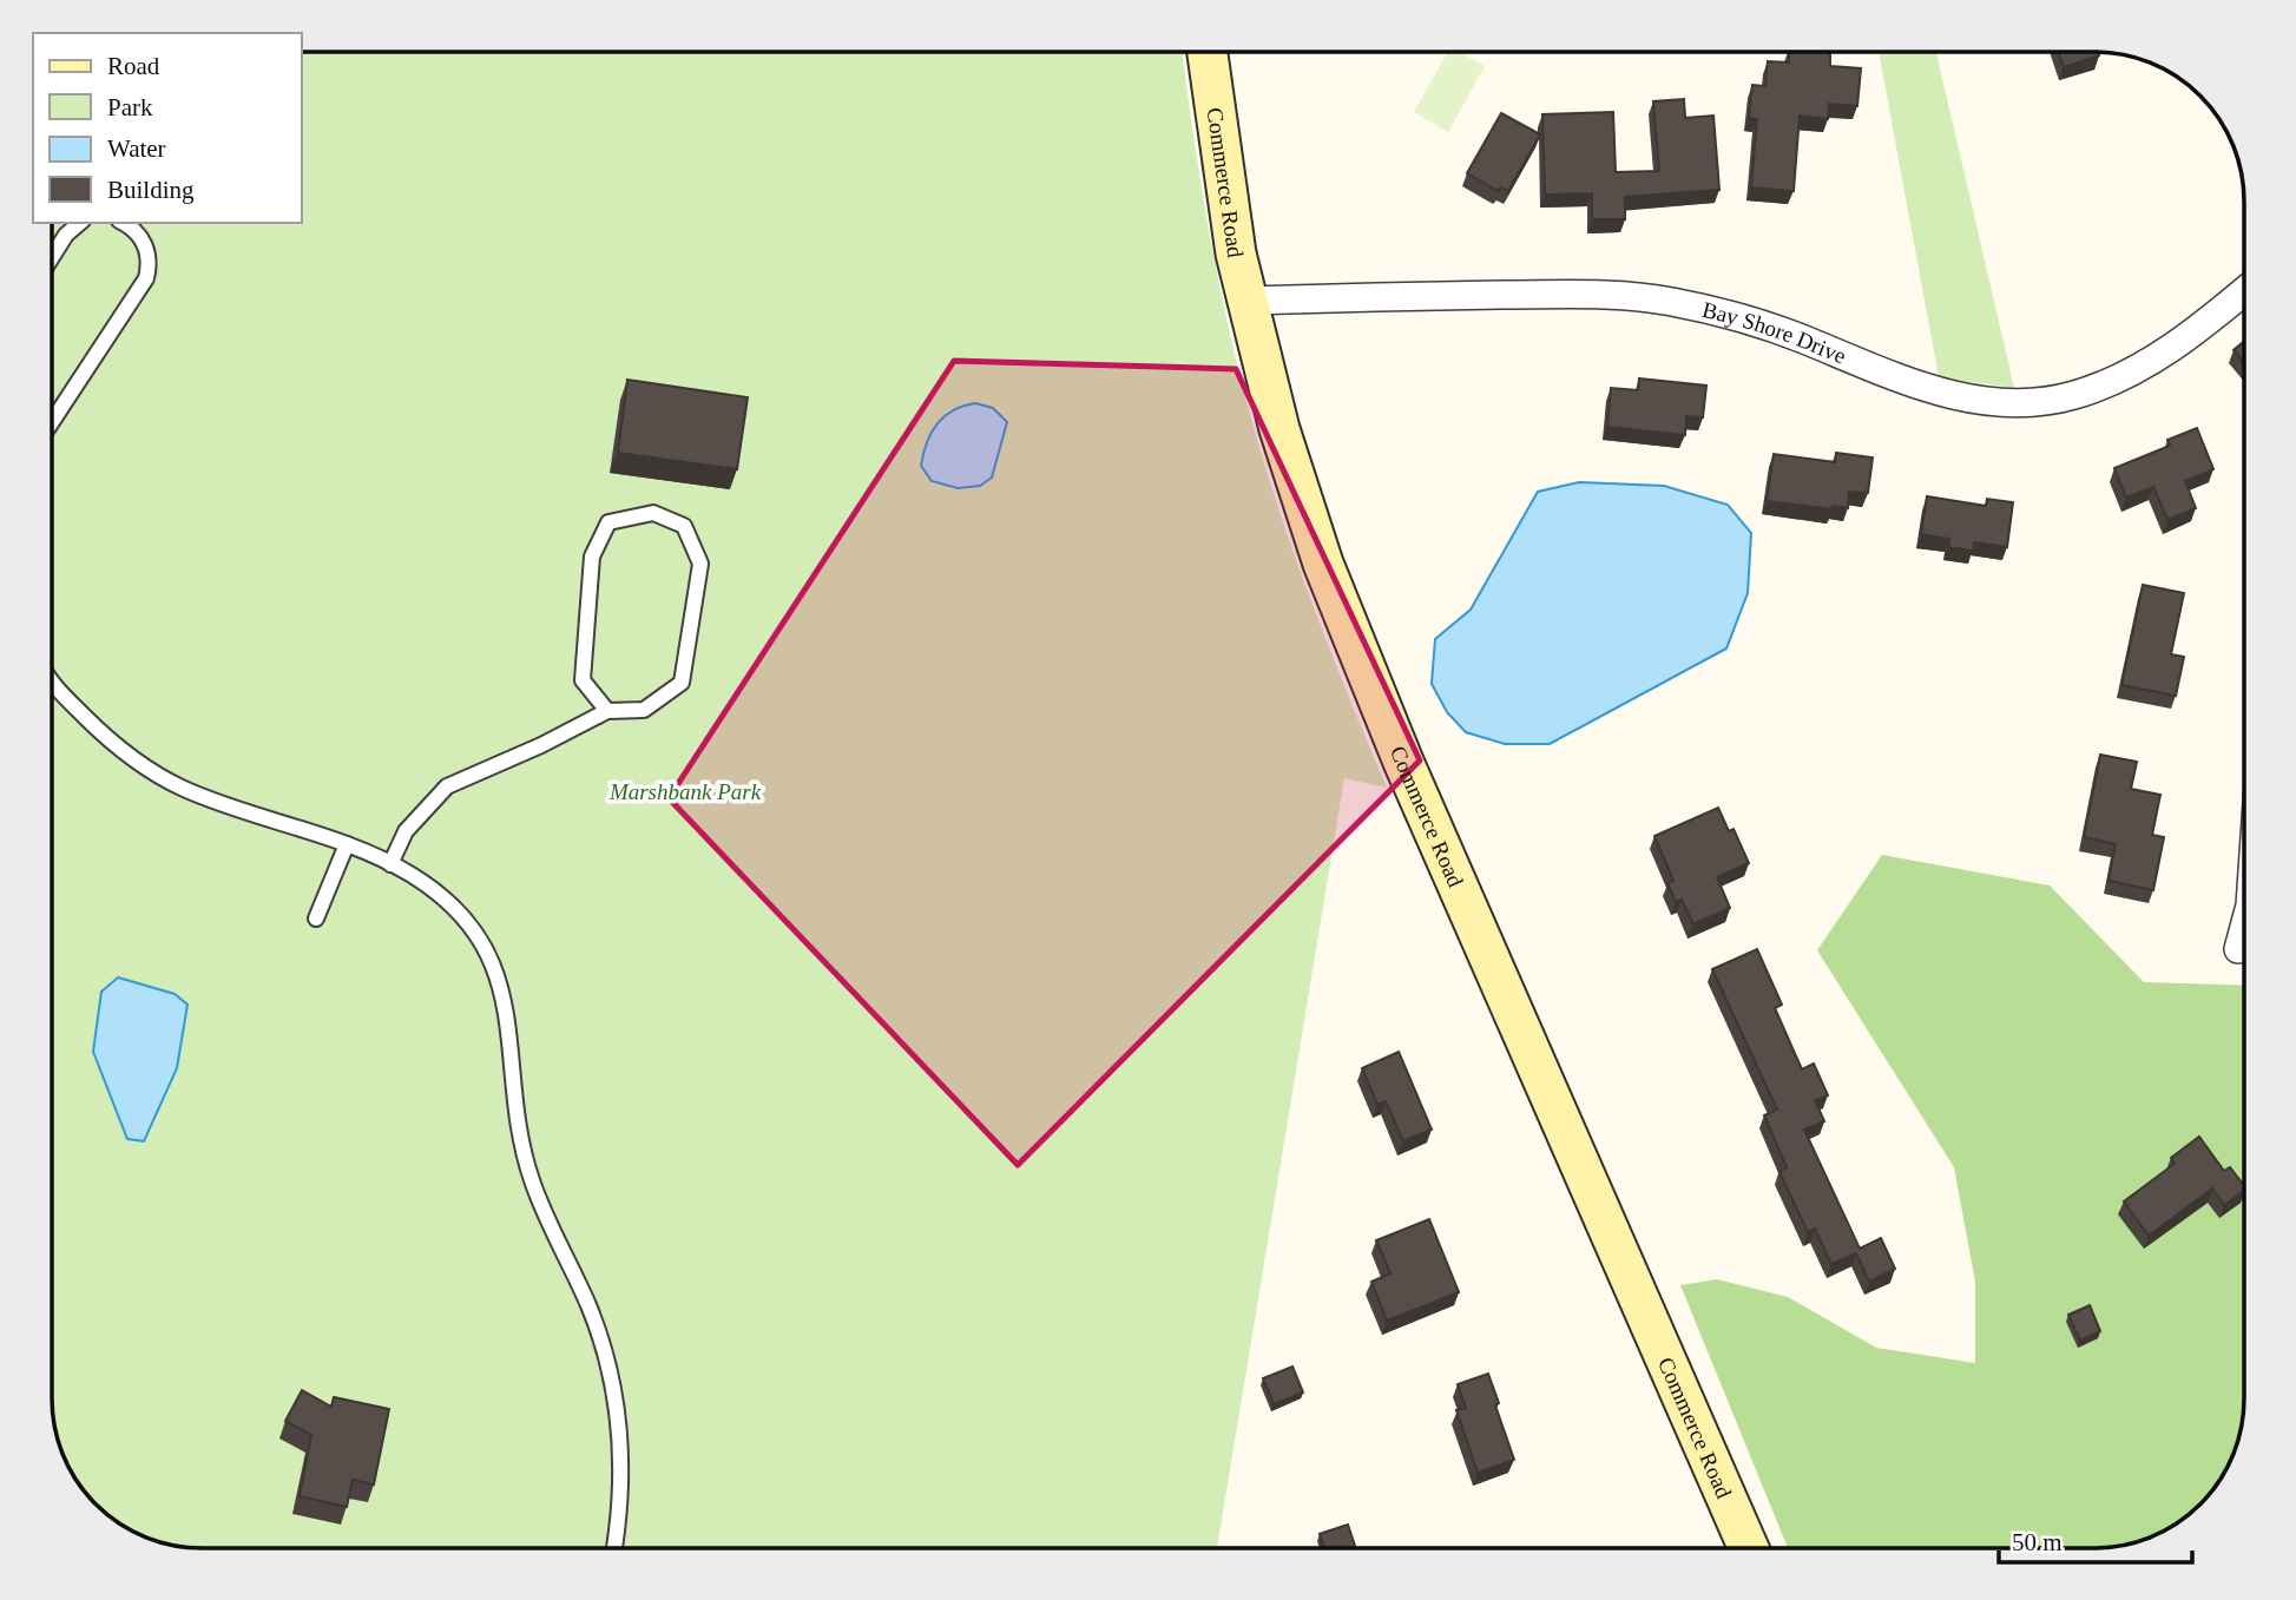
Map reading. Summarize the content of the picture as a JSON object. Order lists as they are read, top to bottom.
{
  "streets": {
    "main road": ["Commerce Road"],
    "street": ["Bay Shore Drive"]
  },
  "crossings": [
    ["Commerce Road", "Bay Shore Drive"]
  ],
  "parks": ["Marshbank Park"],
  "legend": [
    "Road",
    "Park",
    "Water",
    "Building"
  ],
  "scale_bar": "50 m"
}
